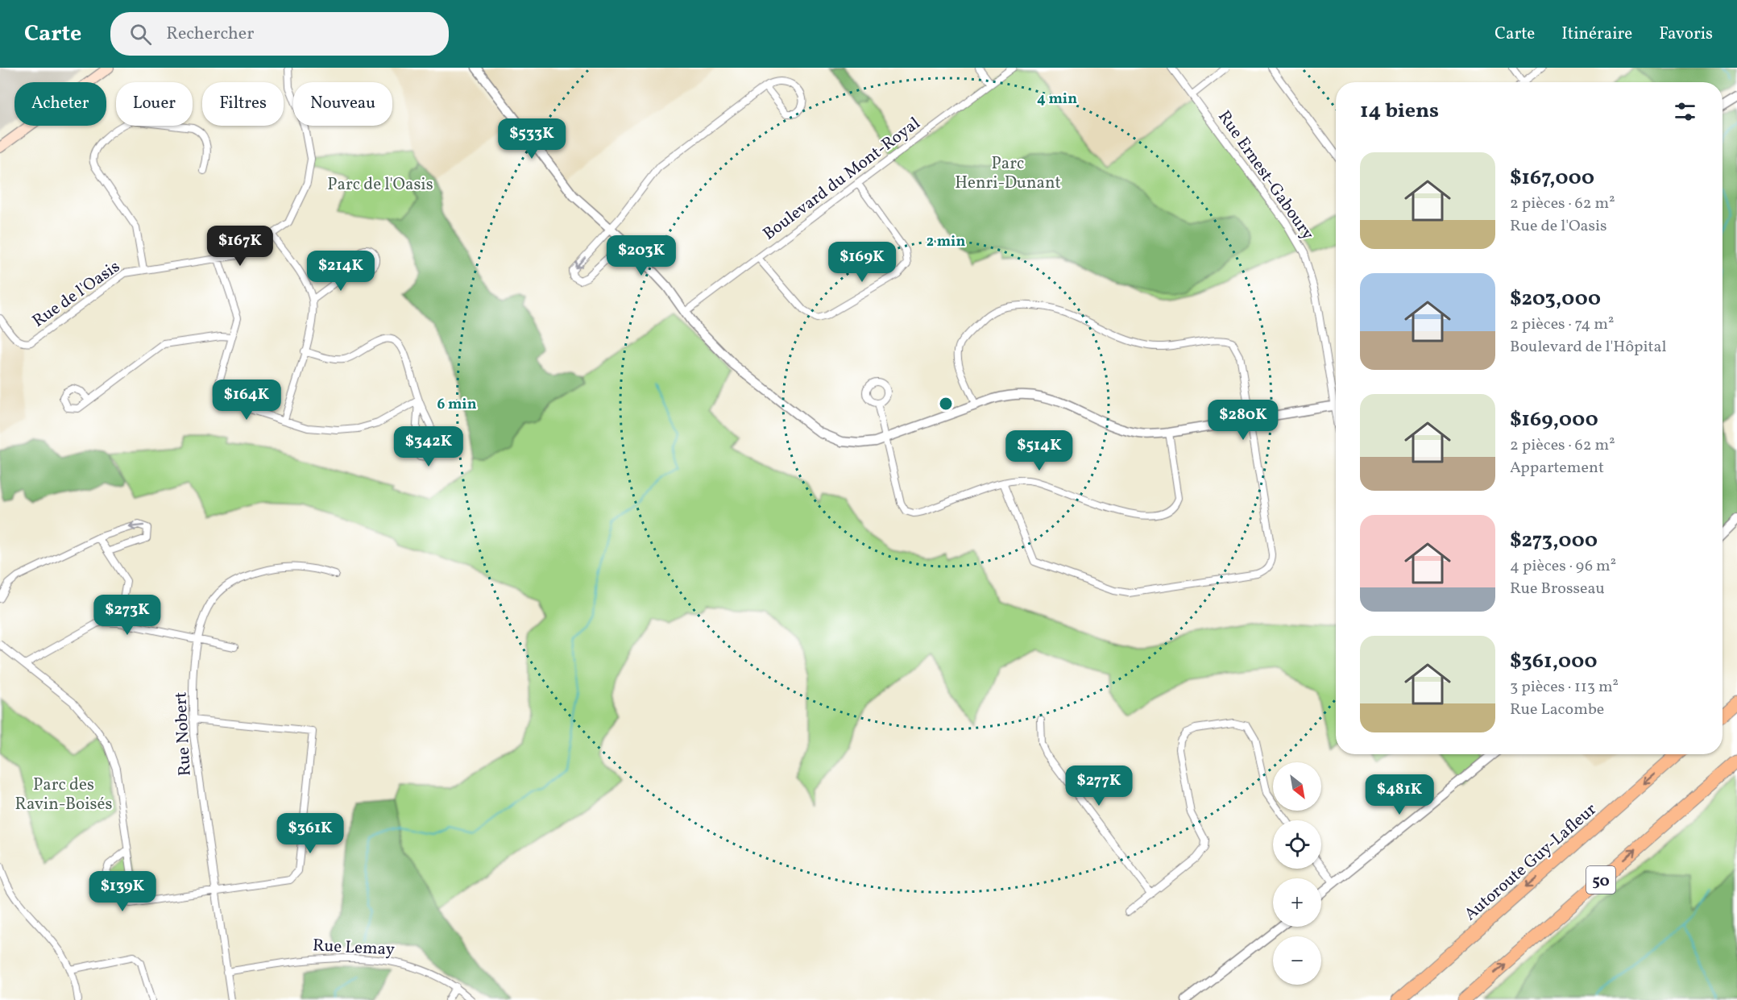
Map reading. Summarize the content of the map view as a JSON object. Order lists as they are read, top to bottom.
{
  "streets": {
    "highway": ["Autoroute Guy-Lafleur", "50"],
    "street": [
      "Rue Ernest-Gaboury",
      "Boulevard du Mont-Royal",
      "Rue de l'Oasis",
      "Rue Nobert",
      "Rue Lemay"
    ]
  },
  "crossings": [
    ["Rue Nobert", "Rue Lemay"]
  ],
  "parks": ["Parc Henri-Dunant", "Parc de l'Oasis", "Parc des Ravin-Boisés"],
  "north": "bottom right",
  "page": {
    "header": "Carte",
    "search": "Rechercher",
    "nav": ["Carte", "Itinéraire", "Favoris"],
    "chip": [
      "Acheter",
      "Louer",
      "Filtres",
      "Nouveau"
    ],
    "heading": "14 biens",
    "price": [
      "$533K",
      "$167K",
      "$203K",
      "$169K",
      "$214K",
      "$164K",
      "$280K",
      "$342K",
      "$514K",
      "$273K",
      "$277K",
      "$481K",
      "$361K",
      "$139K"
    ],
    "list": [
      {
        "name": "$167,000",
        "note": "2 pièces · 62 m² · Rue de l'Oasis"
      },
      {
        "name": "$203,000",
        "note": "2 pièces · 74 m² · Boulevard de l'Hôpital"
      },
      {
        "name": "$169,000",
        "note": "2 pièces · 62 m² · Appartement"
      },
      {
        "name": "$273,000",
        "note": "4 pièces · 96 m² · Rue Brosseau"
      },
      {
        "name": "$361,000",
        "note": "3 pièces · 113 m² · Rue Lacombe"
      }
    ],
    "map_buttons": ["+", "−"]
  },
  "rings": ["4 min", "2 min", "6 min"]
}
